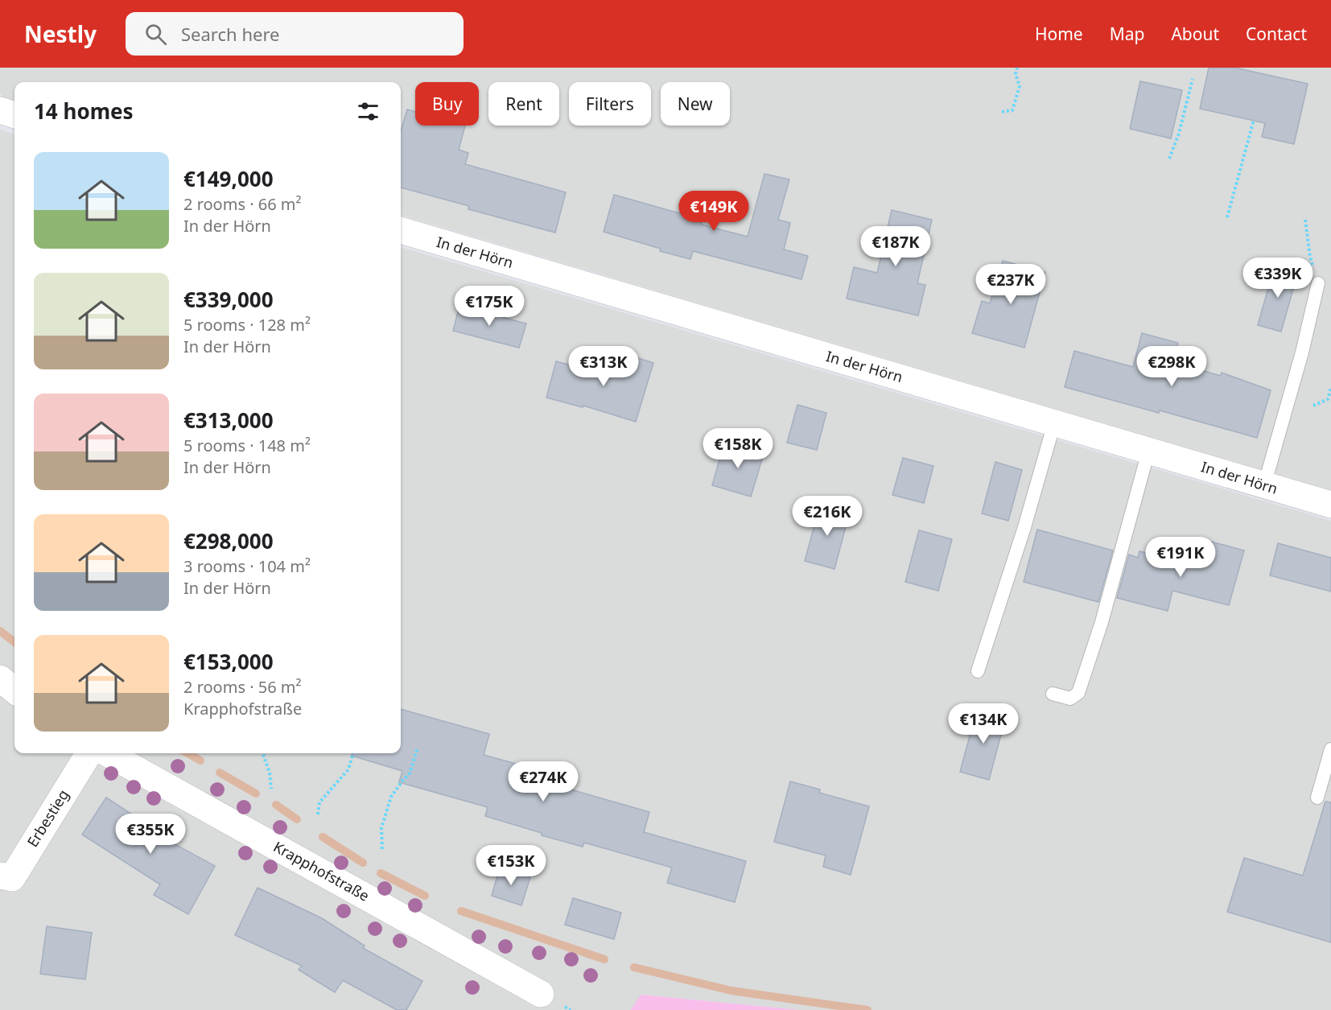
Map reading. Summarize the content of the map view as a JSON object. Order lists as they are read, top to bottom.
{
  "streets": {
    "street": ["In der Hörn", "Erbestieg", "Krapphofstraße"]
  },
  "page": {
    "header": "Nestly",
    "search": "Search here",
    "nav": [
      "Home",
      "Map",
      "About",
      "Contact"
    ],
    "chip": [
      "Buy",
      "Rent",
      "Filters",
      "New"
    ],
    "heading": "14 homes",
    "list": [
      {
        "name": "€149,000",
        "note": "2 rooms · 66 m² · In der Hörn"
      },
      {
        "name": "€339,000",
        "note": "5 rooms · 128 m² · In der Hörn"
      },
      {
        "name": "€313,000",
        "note": "5 rooms · 148 m² · In der Hörn"
      },
      {
        "name": "€298,000",
        "note": "3 rooms · 104 m² · In der Hörn"
      },
      {
        "name": "€153,000",
        "note": "2 rooms · 56 m² · Krapphofstraße"
      }
    ],
    "price": [
      "€149K",
      "€187K",
      "€339K",
      "€237K",
      "€175K",
      "€313K",
      "€298K",
      "€158K",
      "€216K",
      "€191K",
      "€134K",
      "€274K",
      "€355K",
      "€153K"
    ]
  }
}
